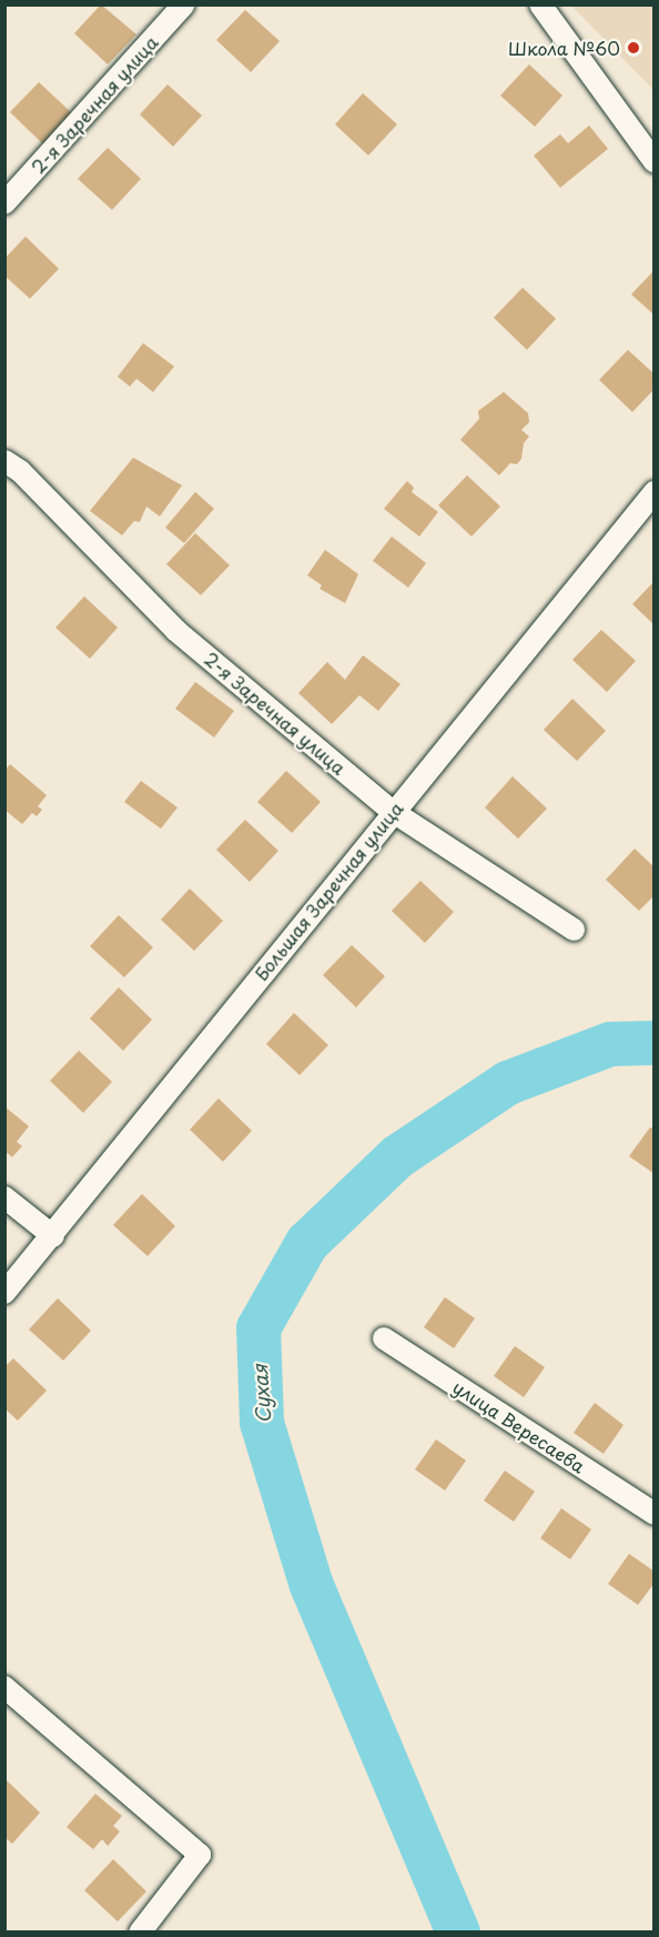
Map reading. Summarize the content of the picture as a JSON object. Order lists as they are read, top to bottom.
{
  "streets": {
    "street": ["2-я Заречная улица", "Большая Заречная улица", "улица Вересаева"]
  },
  "crossings": [
    ["2-я Заречная улица", "Большая Заречная улица"]
  ],
  "water": ["Сухая"],
  "places": ["Школа №60"]
}
